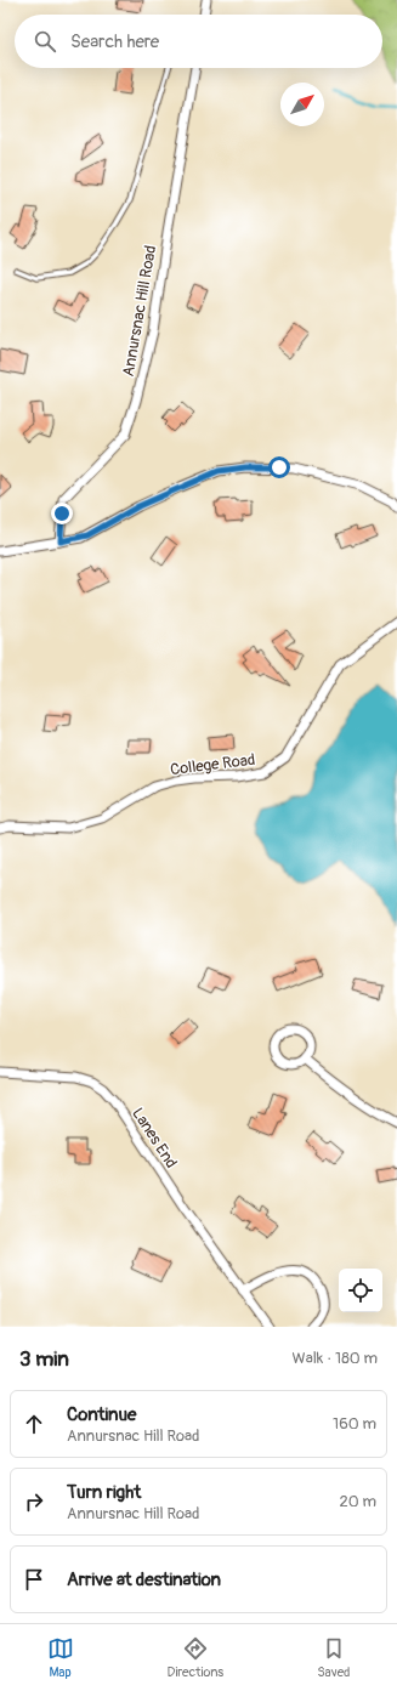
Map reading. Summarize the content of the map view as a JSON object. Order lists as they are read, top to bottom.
{
  "streets": {
    "street": ["Annursnac Hill Road", "College Road", "Lanes End"]
  },
  "north": "top right",
  "page": {
    "search": "Search here",
    "heading": ["3 min", "Walk · 180 m"],
    "list": [
      ["Continue", "Annursnac Hill Road", "160 m"],
      ["Turn right", "Annursnac Hill Road", "20 m"],
      "Arrive at destination"
    ],
    "nav": ["Map", "Directions", "Saved"]
  }
}
